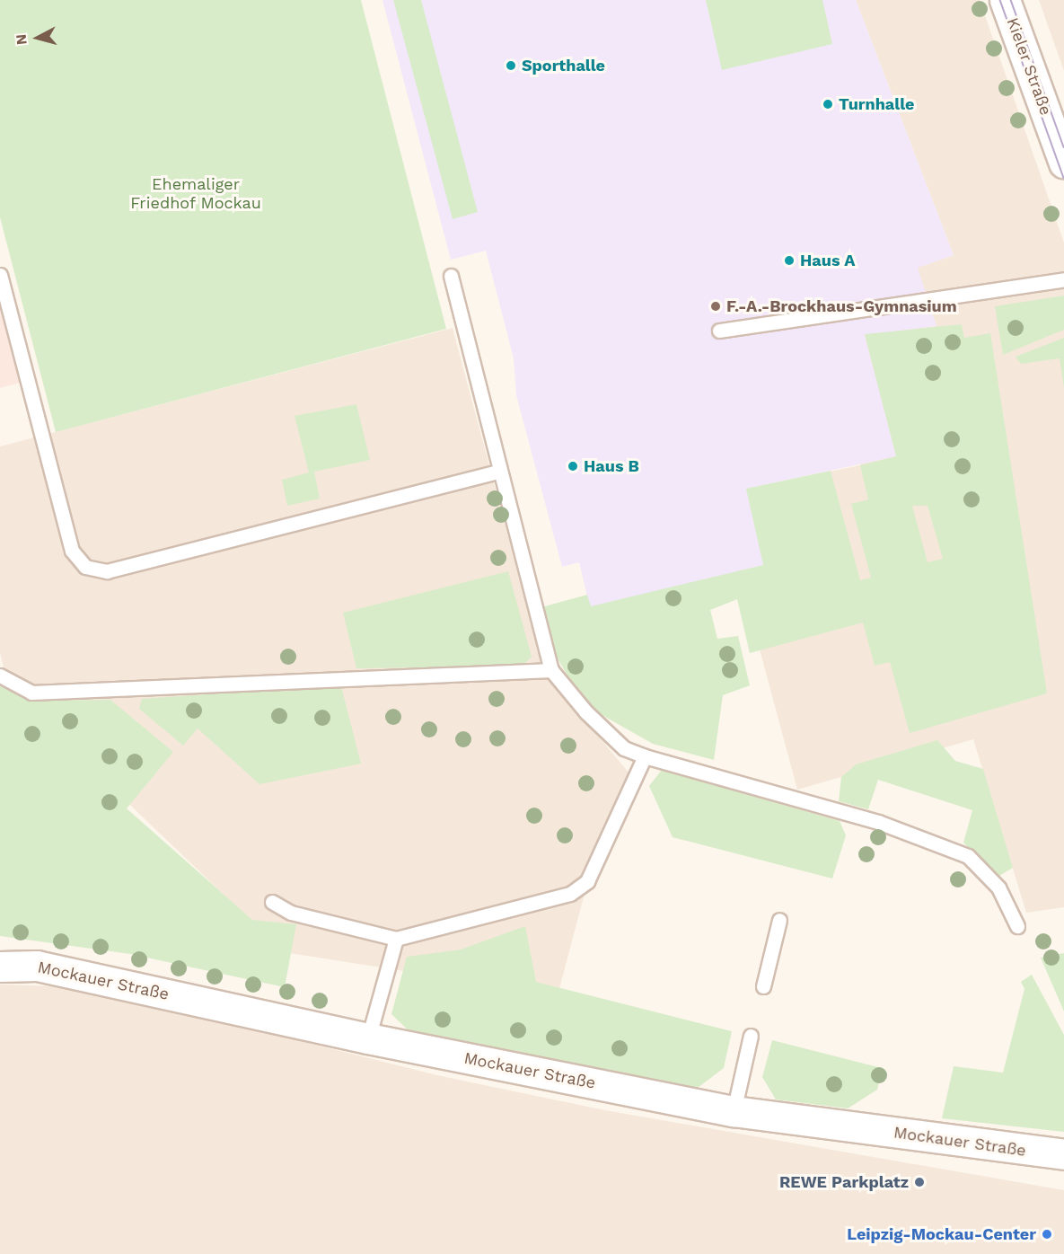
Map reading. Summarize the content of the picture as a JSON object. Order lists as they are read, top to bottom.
{
  "streets": {
    "street": ["Kieler Straße", "Mockauer Straße"]
  },
  "parks": ["Ehemaliger Friedhof Mockau"],
  "places": [
    "Sporthalle",
    "Turnhalle",
    "Haus A",
    "F.-A.-Brockhaus-Gymnasium",
    "Haus B",
    "REWE Parkplatz",
    "Leipzig-Mockau-Center"
  ],
  "north": "left"
}
